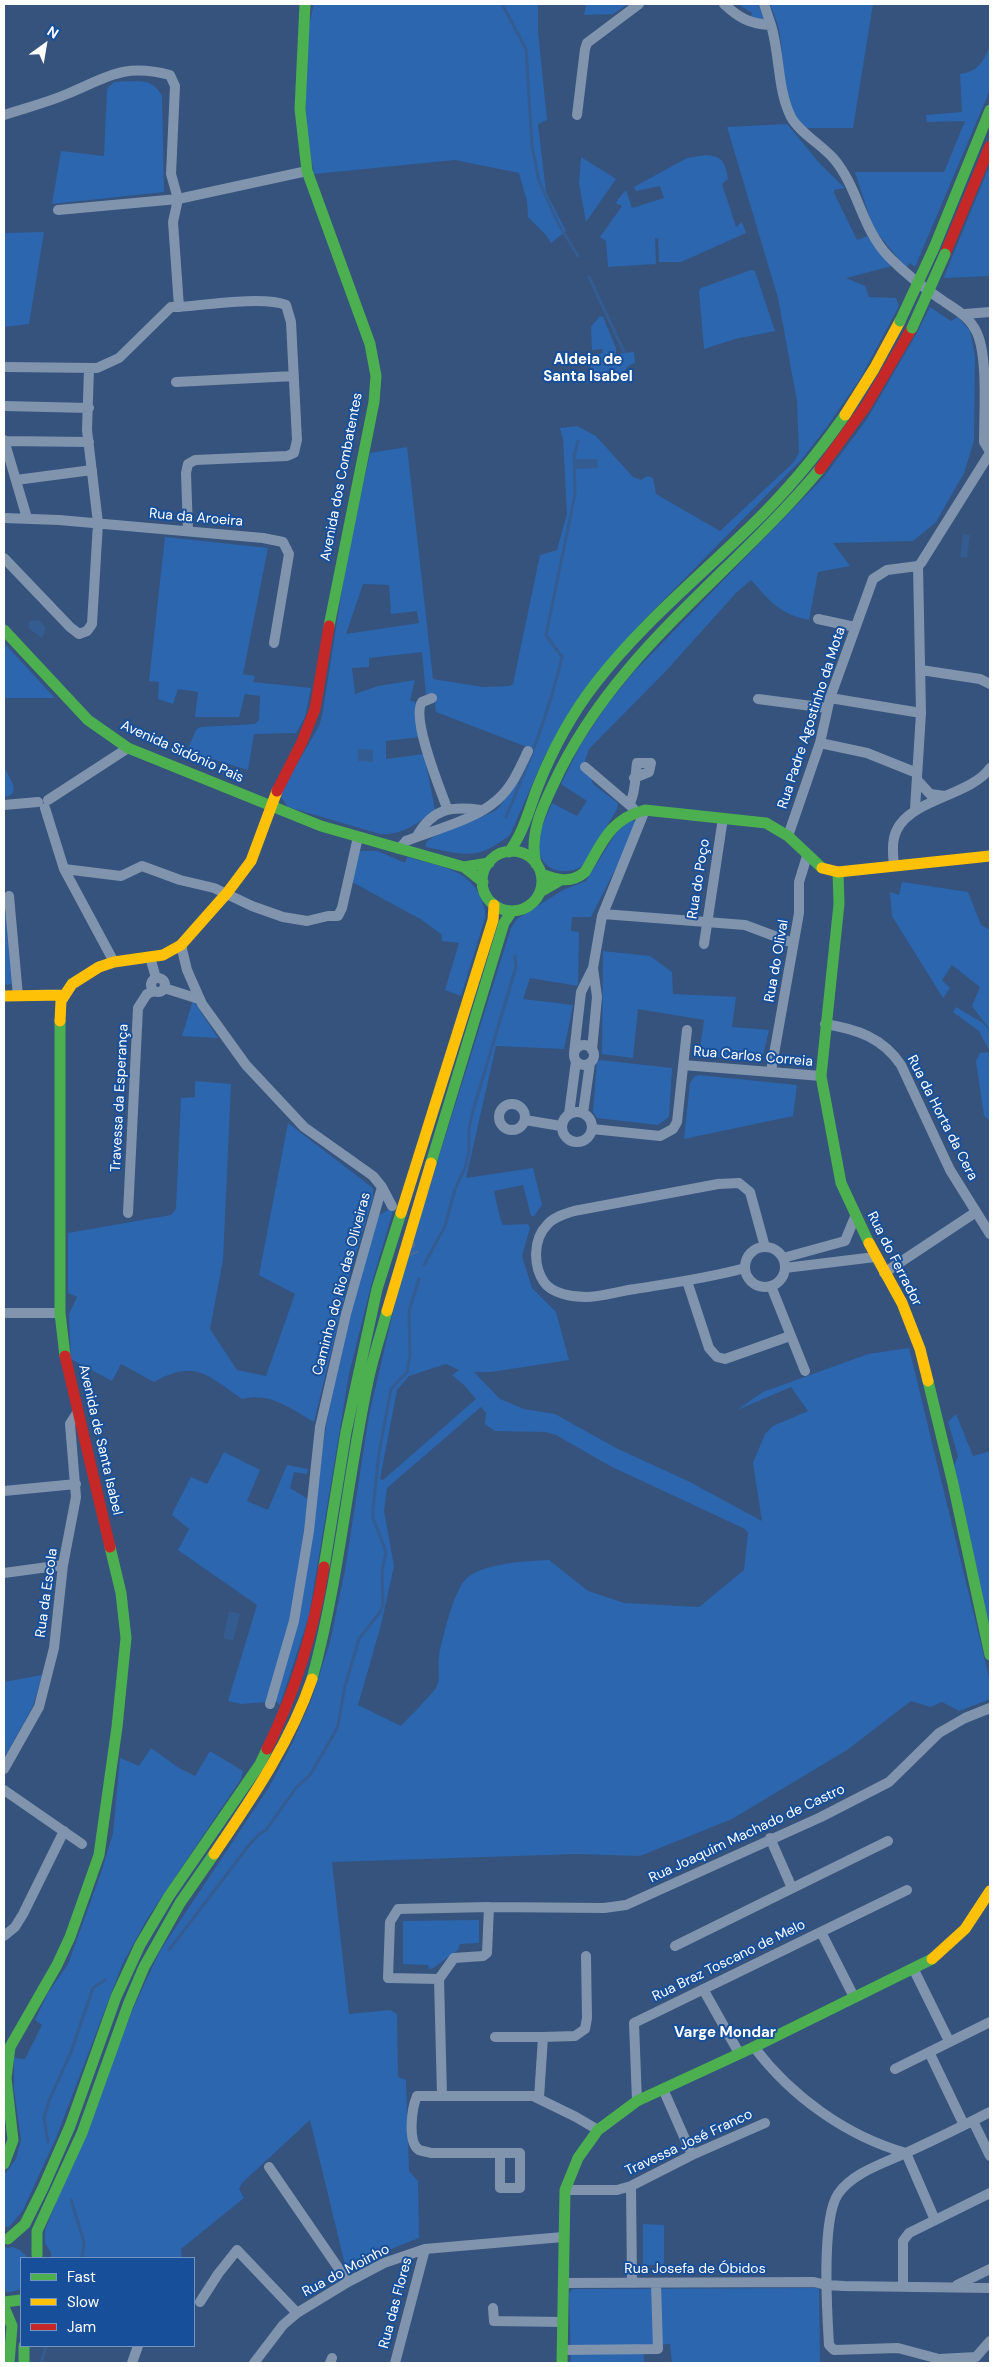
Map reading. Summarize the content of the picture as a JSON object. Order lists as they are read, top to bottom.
{
  "streets": {
    "main road": [
      "Avenida dos Combatentes",
      "Avenida Sidónio Pais",
      "Rua do Ferrador",
      "Avenida de Santa Isabel"
    ],
    "street": [
      "Rua da Aroeira",
      "Rua Padre Agostinho da Mota",
      "Rua do Poço",
      "Rua do Olival",
      "Rua Carlos Correia",
      "Travessa da Esperança",
      "Rua da Horta da Cera",
      "Caminho do Rio das Oliveiras",
      "Rua da Escola",
      "Rua Joaquim Machado de Castro",
      "Rua Braz Toscano de Melo",
      "Travessa José Franco",
      "Rua Josefa de Óbidos",
      "Rua do Moinho",
      "Rua das Flores"
    ]
  },
  "crossings": [
    ["Avenida dos Combatentes", "Avenida Sidónio Pais"],
    ["Rua do Olival", "Rua Carlos Correia"],
    ["Rua Carlos Correia", "Rua do Ferrador"],
    ["Rua da Horta da Cera", "Rua do Ferrador"],
    ["Avenida de Santa Isabel", "Rua da Escola"],
    ["Rua do Moinho", "Rua das Flores"]
  ],
  "districts": ["Aldeia de Santa Isabel", "Varge Mondar"],
  "legend": ["Fast", "Slow", "Jam"],
  "north": "top right"
}
